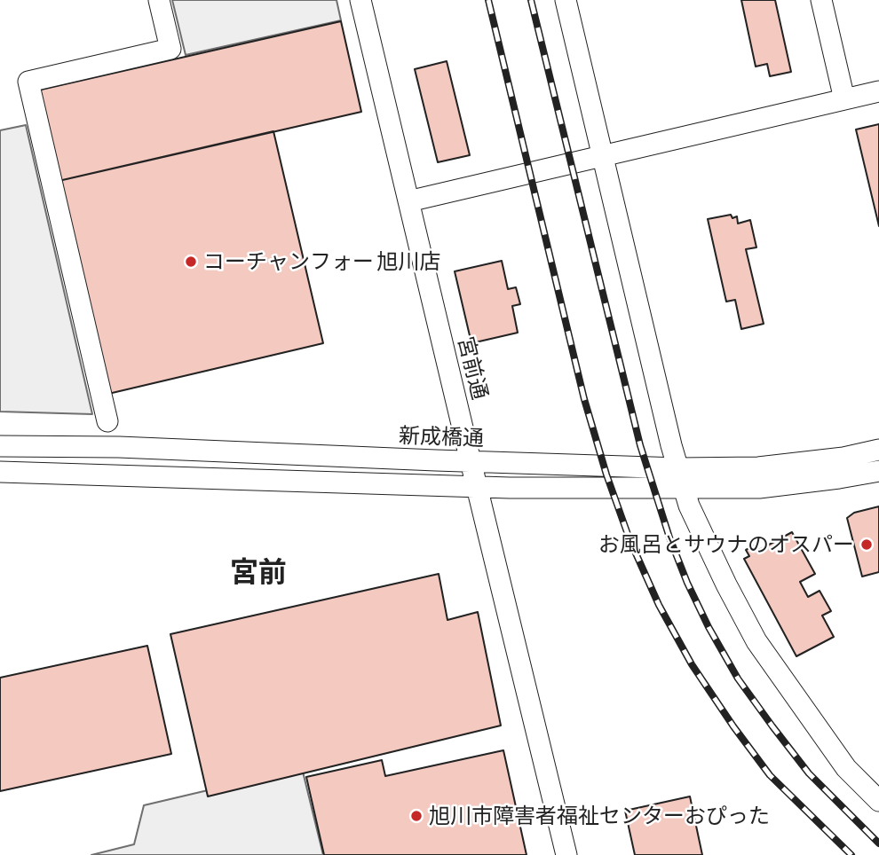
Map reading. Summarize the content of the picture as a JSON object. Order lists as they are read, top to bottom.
{
  "streets": {
    "street": ["宮前通", "新成橋通"]
  },
  "crossings": [
    ["宮前通", "新成橋通"]
  ],
  "districts": ["宮前"],
  "places": ["コーチャンフォー 旭川店", "お風呂とサウナのオスパー", "旭川市障害者福祉センターおぴった"]
}
